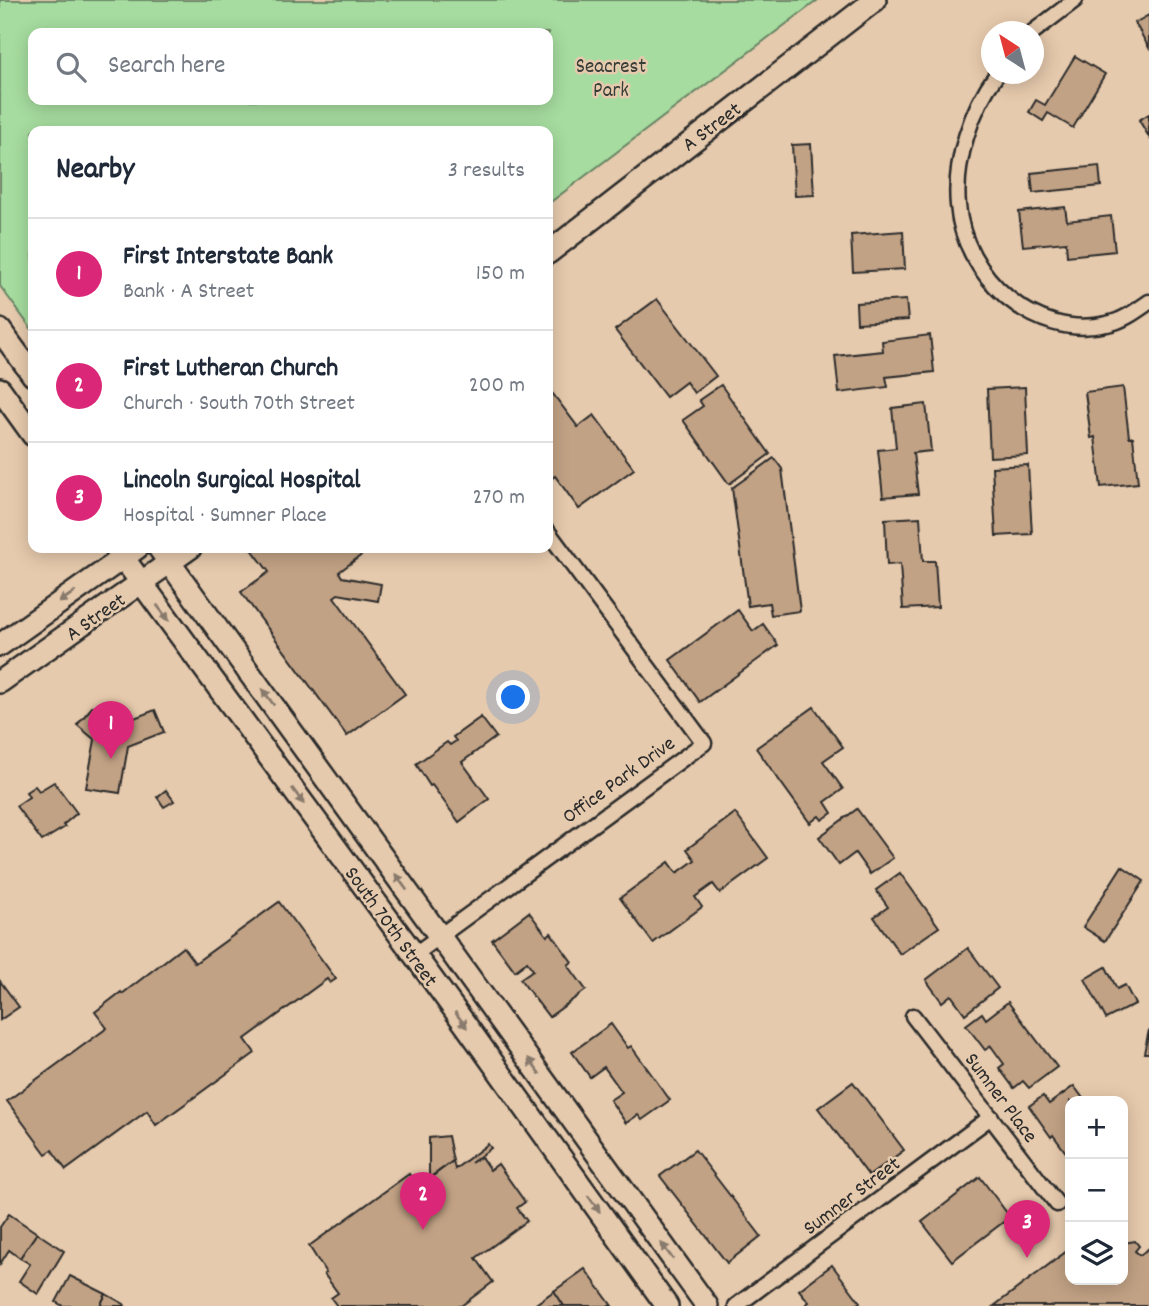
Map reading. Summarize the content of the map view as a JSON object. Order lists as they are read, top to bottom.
{
  "streets": {
    "main road": ["A Street", "South 70th Street"],
    "street": ["Office Park Drive", "Sumner Place", "Sumner Street"]
  },
  "crossings": [
    ["A Street", "South 70th Street"],
    ["Office Park Drive", "South 70th Street"],
    ["Sumner Place", "Sumner Street"]
  ],
  "parks": ["Seacrest Park"],
  "north": "top left",
  "page": {
    "search": "Search here",
    "heading": ["Nearby", "3 results"],
    "list": [
      {
        "mark": "1",
        "name": "First Interstate Bank",
        "note": "Bank · A Street",
        "value": "150 m"
      },
      {
        "mark": "2",
        "name": "First Lutheran Church",
        "note": "Church · South 70th Street",
        "value": "200 m"
      },
      {
        "mark": "3",
        "name": "Lincoln Surgical Hospital",
        "note": "Hospital · Sumner Place",
        "value": "270 m"
      }
    ],
    "pins": ["1", "2", "3"],
    "map_buttons": ["+", "−"]
  }
}
